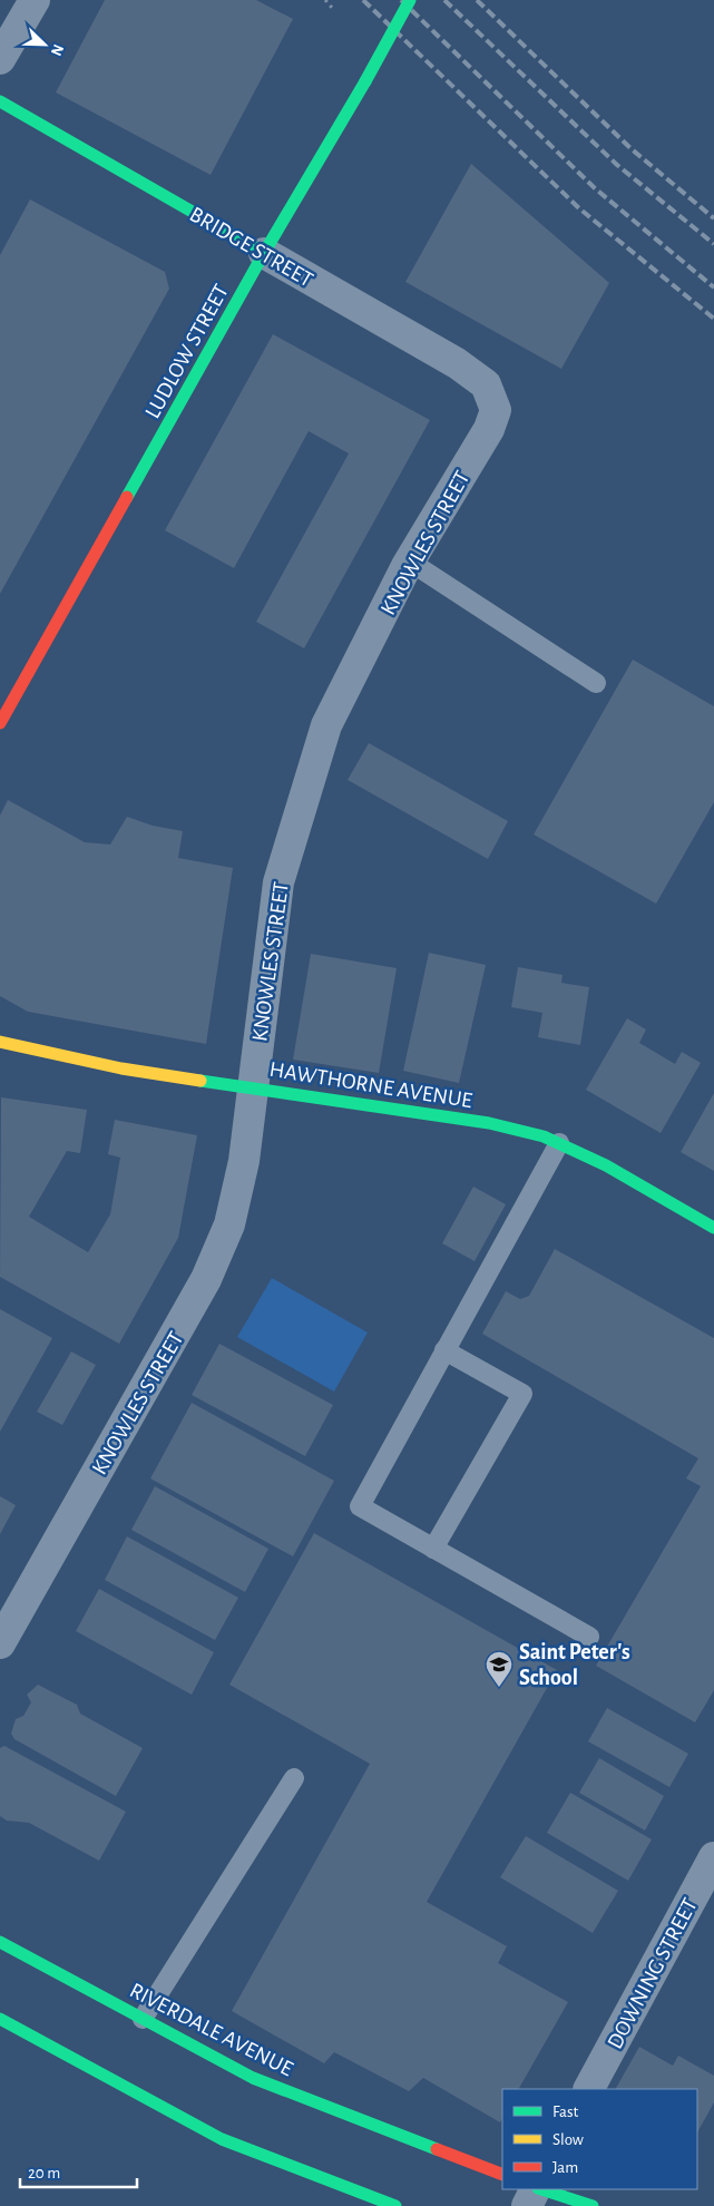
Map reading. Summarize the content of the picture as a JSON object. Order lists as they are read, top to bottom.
{
  "streets": {
    "street": [
      "BRIDGE STREET",
      "LUDLOW STREET",
      "KNOWLES STREET",
      "HAWTHORNE AVENUE",
      "DOWNING STREET",
      "RIVERDALE AVENUE"
    ]
  },
  "crossings": [
    ["BRIDGE STREET", "LUDLOW STREET"],
    ["BRIDGE STREET", "KNOWLES STREET"],
    ["KNOWLES STREET", "HAWTHORNE AVENUE"]
  ],
  "places": {
    "school or university": ["Saint Peter's School"]
  },
  "legend": ["Fast", "Slow", "Jam"],
  "scale_bar": "20 m",
  "north": "bottom right"
}
